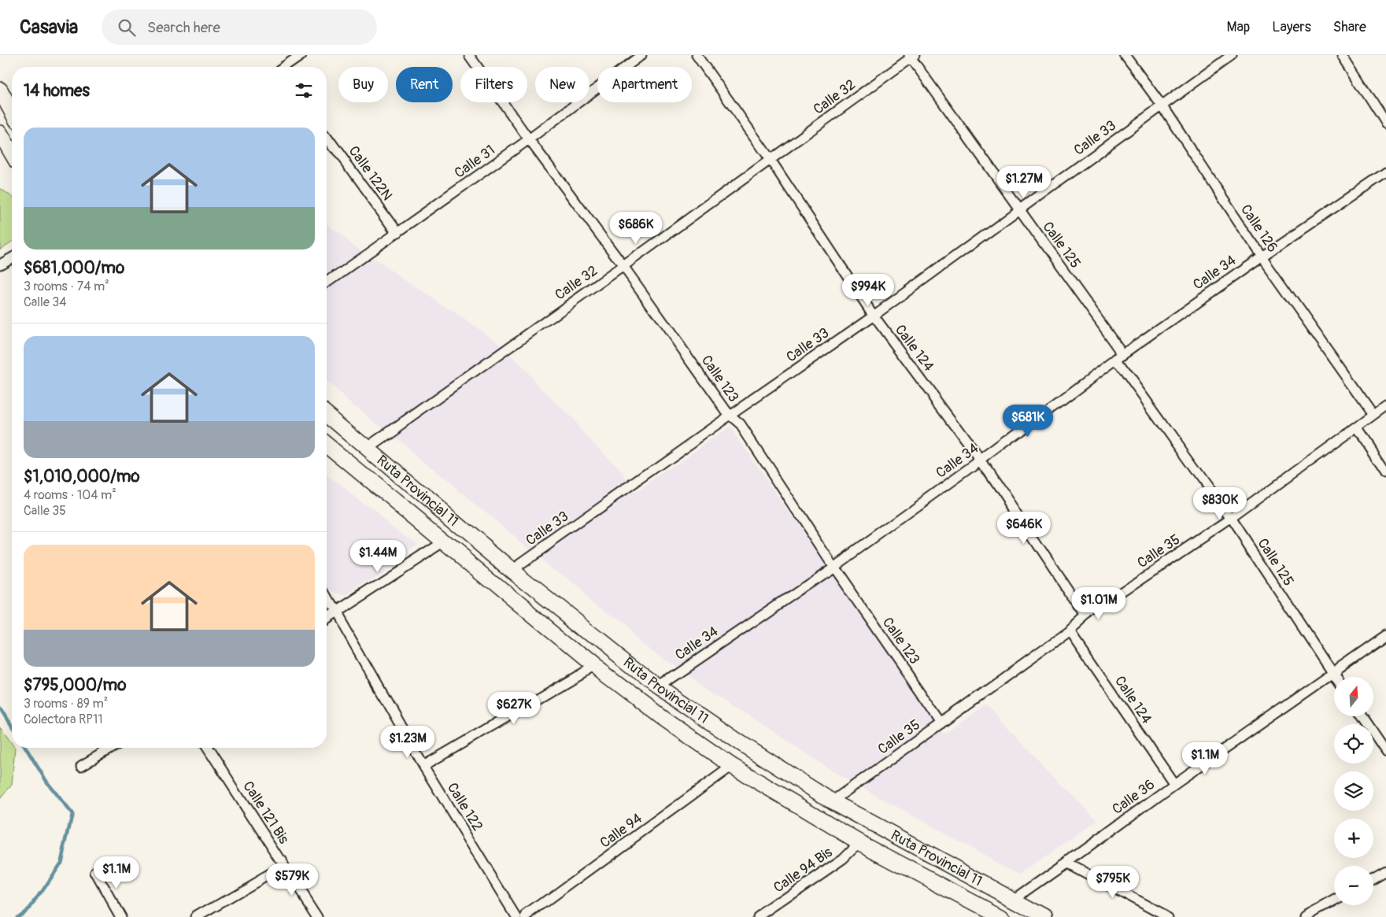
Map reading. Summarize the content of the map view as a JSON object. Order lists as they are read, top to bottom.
{
  "streets": {
    "main road": ["Ruta Provincial 11"],
    "street": [
      "Calle 32",
      "Calle 33",
      "Calle 31",
      "Calle 122N",
      "Calle 126",
      "Calle 125",
      "Calle 34",
      "Calle 124",
      "Calle 123",
      "Calle 35",
      "Calle 36",
      "Calle 122",
      "Calle 121 Bis",
      "Calle 94",
      "Calle 94 Bis"
    ]
  },
  "crossings": [
    ["Calle 32", "Calle 125"],
    ["Calle 32", "Calle 124"],
    ["Calle 32", "Calle 123"],
    ["Calle 32", "Ruta Provincial 11"],
    ["Calle 33", "Calle 126"],
    ["Calle 33", "Calle 125"],
    ["Calle 33", "Calle 124"],
    ["Calle 33", "Calle 123"],
    ["Calle 33", "Ruta Provincial 11"],
    ["Calle 31", "Calle 122N"],
    ["Calle 31", "Calle 123"],
    ["Calle 126", "Calle 34"],
    ["Calle 126", "Calle 35"],
    ["Calle 125", "Calle 34"],
    ["Calle 125", "Calle 35"],
    ["Calle 125", "Calle 36"],
    ["Calle 34", "Calle 124"],
    ["Calle 34", "Calle 123"],
    ["Calle 34", "Ruta Provincial 11"],
    ["Calle 124", "Calle 35"],
    ["Calle 124", "Calle 36"],
    ["Calle 123", "Calle 35"],
    ["Ruta Provincial 11", "Calle 35"],
    ["Ruta Provincial 11", "Calle 36"],
    ["Ruta Provincial 11", "Calle 94"],
    ["Ruta Provincial 11", "Calle 94 Bis"]
  ],
  "north": "top",
  "page": {
    "header": "Casavia",
    "search": "Search here",
    "nav": ["Map", "Layers", "Share"],
    "chip": [
      "Buy",
      "Rent",
      "Filters",
      "New",
      "Apartment"
    ],
    "heading": "14 homes",
    "list": [
      {
        "name": "$681,000/mo",
        "note": "3 rooms · 74 m² · Calle 34"
      },
      {
        "name": "$1,010,000/mo",
        "note": "4 rooms · 104 m² · Calle 35"
      },
      {
        "name": "$795,000/mo",
        "note": "3 rooms · 89 m² · Colectora RP11"
      }
    ],
    "price": [
      "$1.27M",
      "$686K",
      "$994K",
      "$681K",
      "$830K",
      "$646K",
      "$1.44M",
      "$1.01M",
      "$627K",
      "$1.23M",
      "$1.1M",
      "$1.1M",
      "$579K",
      "$795K"
    ],
    "map_buttons": ["+", "−"]
  }
}
